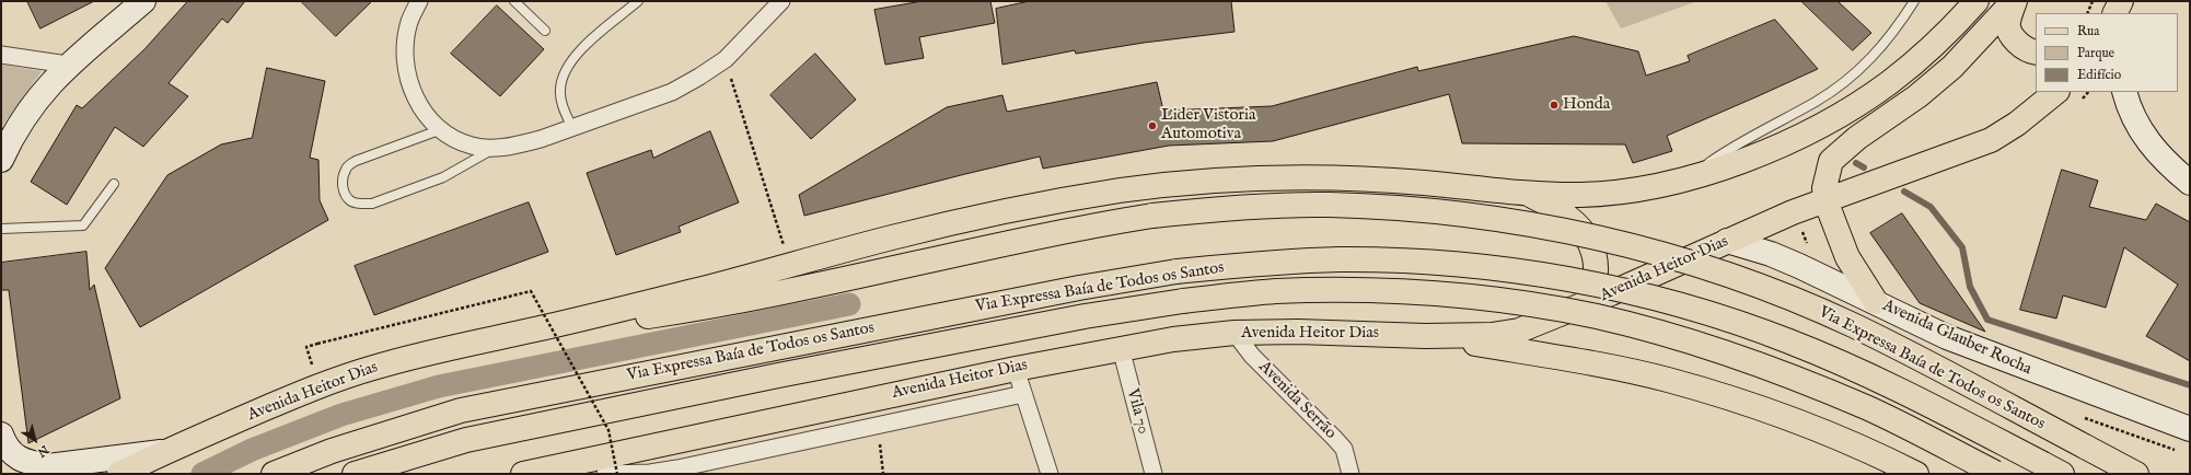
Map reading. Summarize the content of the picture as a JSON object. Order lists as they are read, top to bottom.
{
  "streets": {
    "main road": ["Avenida Heitor Dias", "Via Expressa Baía de Todos os Santos"],
    "street": ["Avenida Glauber Rocha", "Avenida Serrão", "Vila 70"]
  },
  "crossings": [
    ["Avenida Heitor Dias", "Via Expressa Baía de Todos os Santos"],
    ["Avenida Heitor Dias", "Avenida Glauber Rocha"],
    ["Avenida Heitor Dias", "Avenida Serrão"],
    ["Avenida Heitor Dias", "Vila 70"]
  ],
  "places": ["Honda", "Lider Vistoria Automotiva"],
  "legend": ["Rua", "Parque", "Edifício"],
  "north": "bottom right"
}
